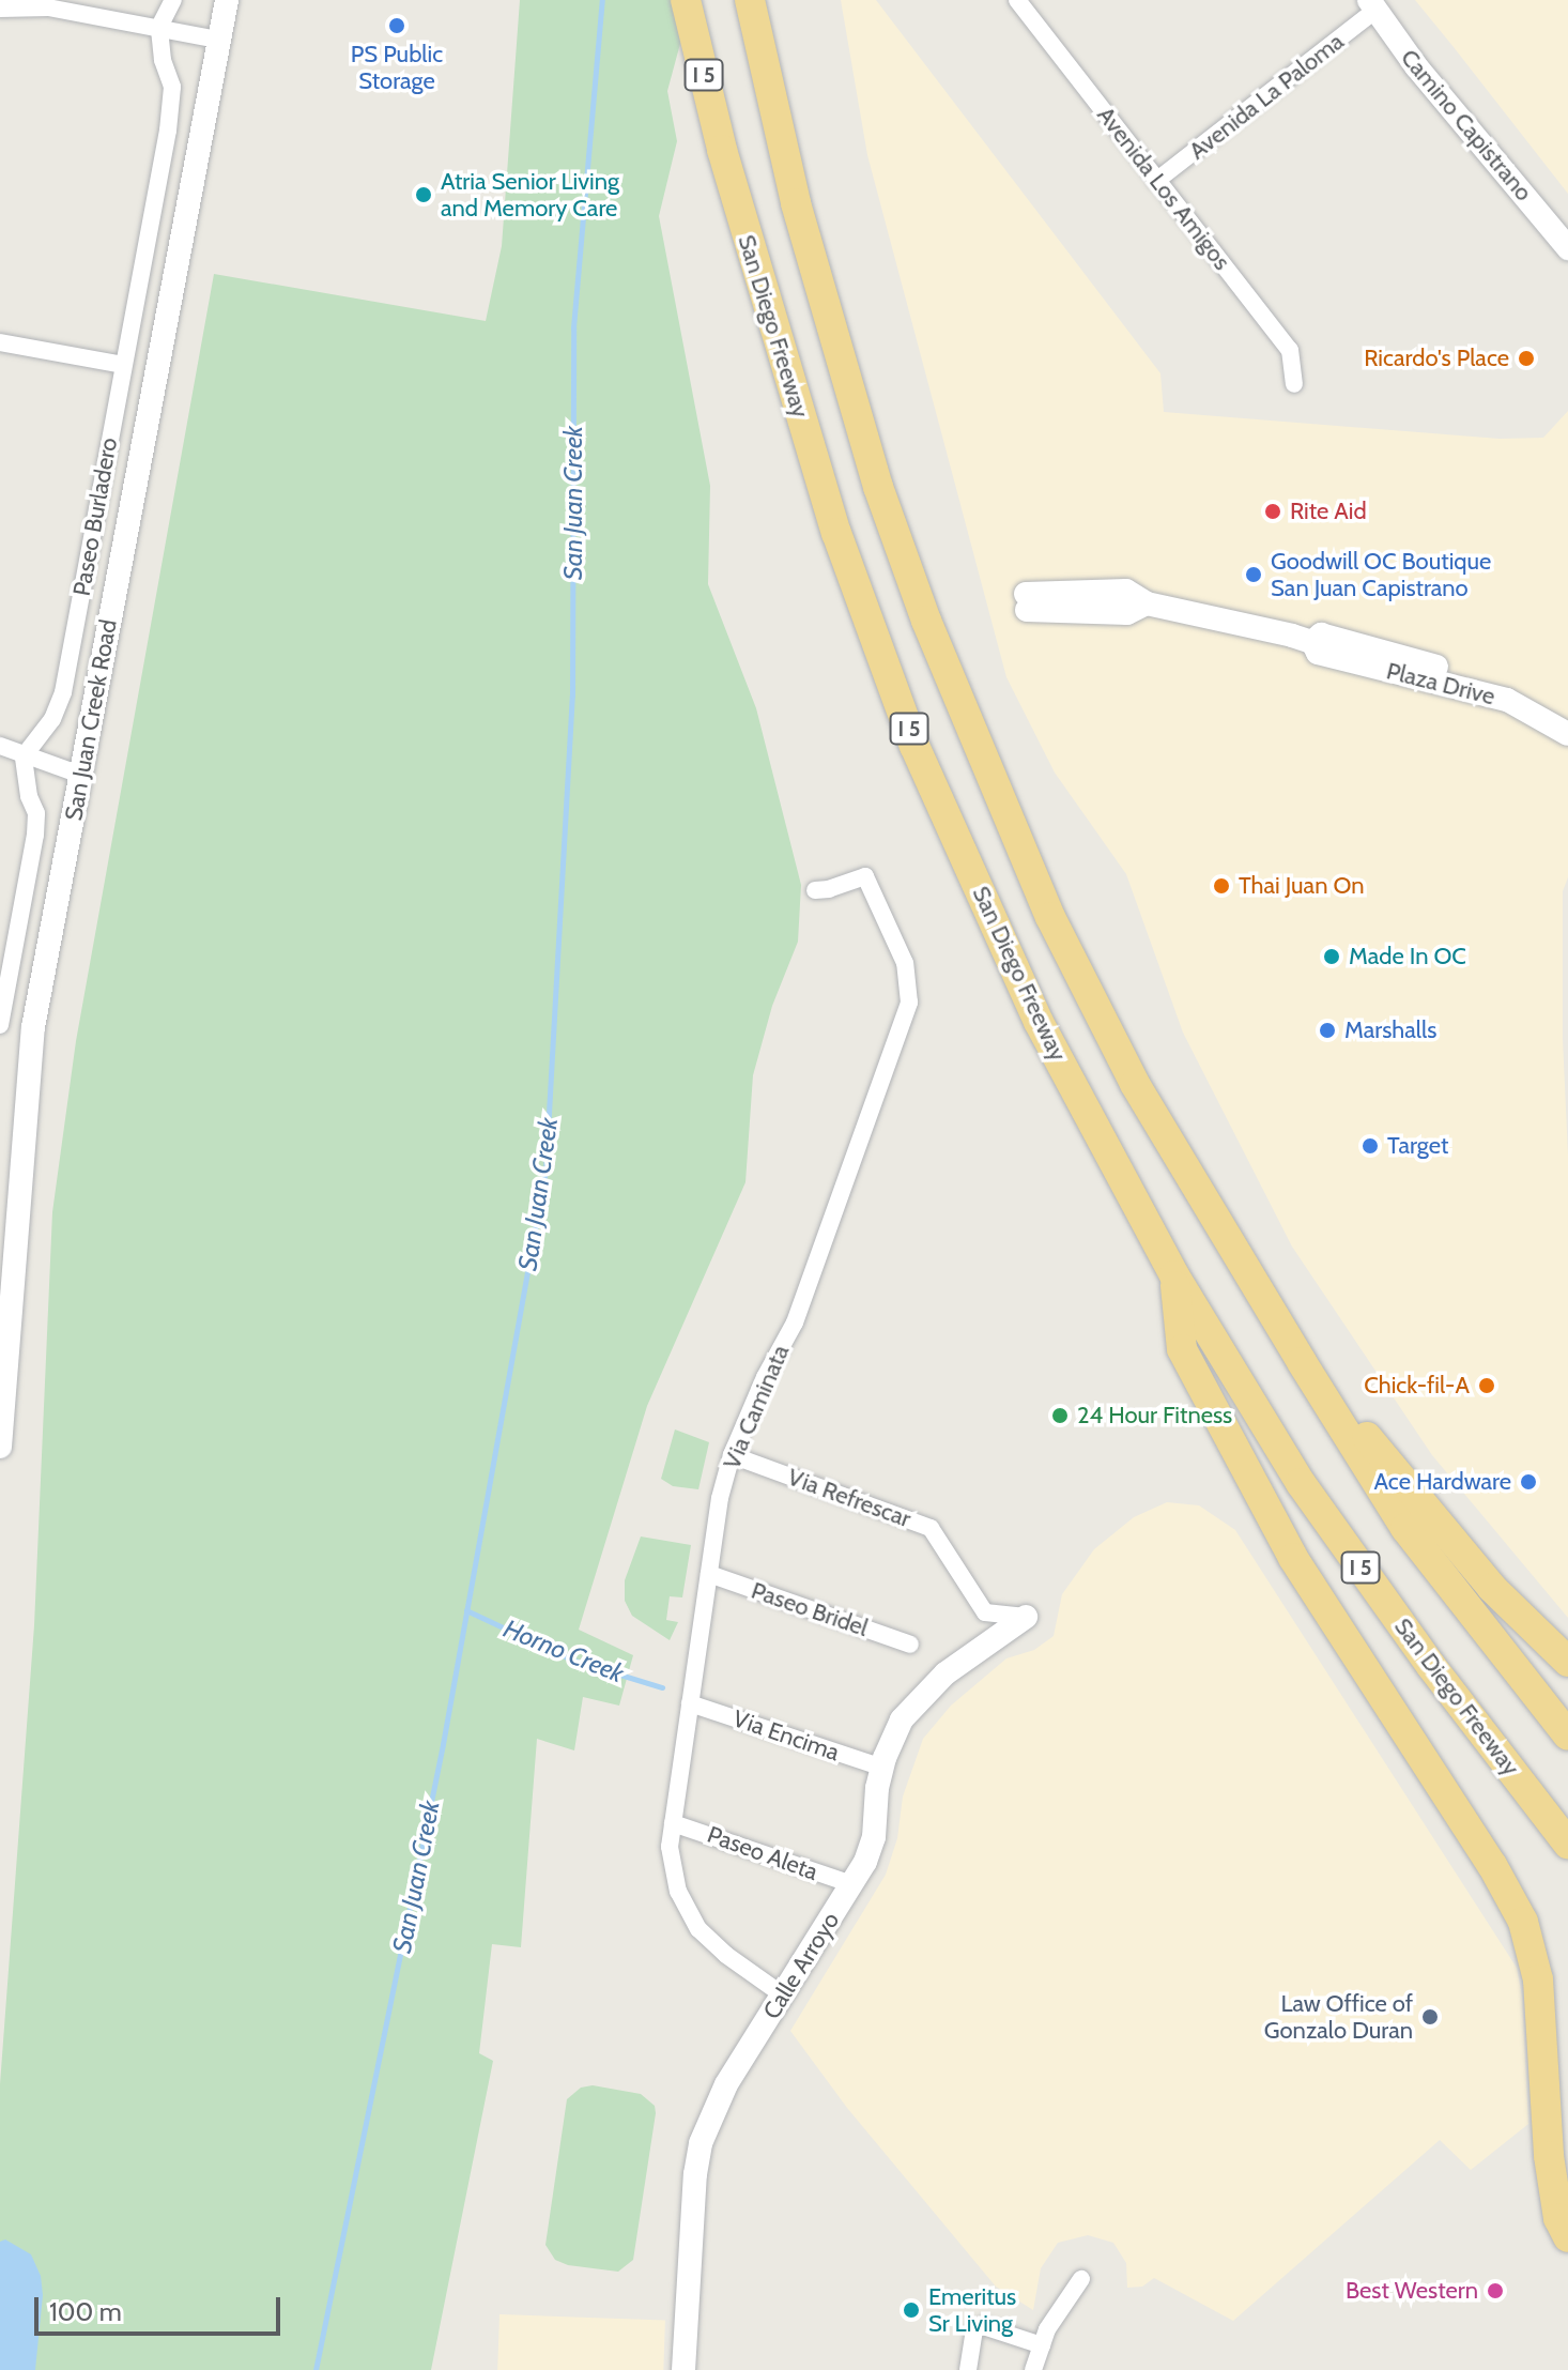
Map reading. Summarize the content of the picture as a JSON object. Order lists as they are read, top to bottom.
{
  "streets": {
    "highway": ["I 5", "San Diego Freeway"],
    "main road": [
      "Camino Capistrano",
      "Plaza Drive",
      "San Juan Creek Road",
      "Calle Arroyo"
    ],
    "street": [
      "Avenida La Paloma",
      "Avenida Los Amigos",
      "Paseo Burladero",
      "Via Caminata",
      "Via Refrescar",
      "Paseo Bridel",
      "Via Encima",
      "Paseo Aleta"
    ]
  },
  "crossings": [
    ["Avenida La Paloma", "Camino Capistrano"],
    ["Avenida La Paloma", "Avenida Los Amigos"],
    ["Via Caminata", "Via Refrescar"],
    ["Via Caminata", "Paseo Bridel"],
    ["Via Caminata", "Via Encima"],
    ["Via Caminata", "Paseo Aleta"],
    ["Via Caminata", "Calle Arroyo"],
    ["Via Refrescar", "Calle Arroyo"],
    ["Via Encima", "Calle Arroyo"],
    ["Paseo Aleta", "Calle Arroyo"]
  ],
  "water": ["San Juan Creek", "Horno Creek"],
  "places": [
    "PS Public Storage",
    "Atria Senior Living and Memory Care",
    "Ricardo's Place",
    "Rite Aid",
    "Goodwill OC Boutique San Juan Capistrano",
    "Thai Juan On",
    "Made In OC",
    "Marshalls",
    "Target",
    "Chick-fil-A",
    "24 Hour Fitness",
    "Ace Hardware",
    "Law Office of Gonzalo Duran",
    "Best Western",
    "Emeritus Sr Living"
  ],
  "scale_bar": "100 m"
}
